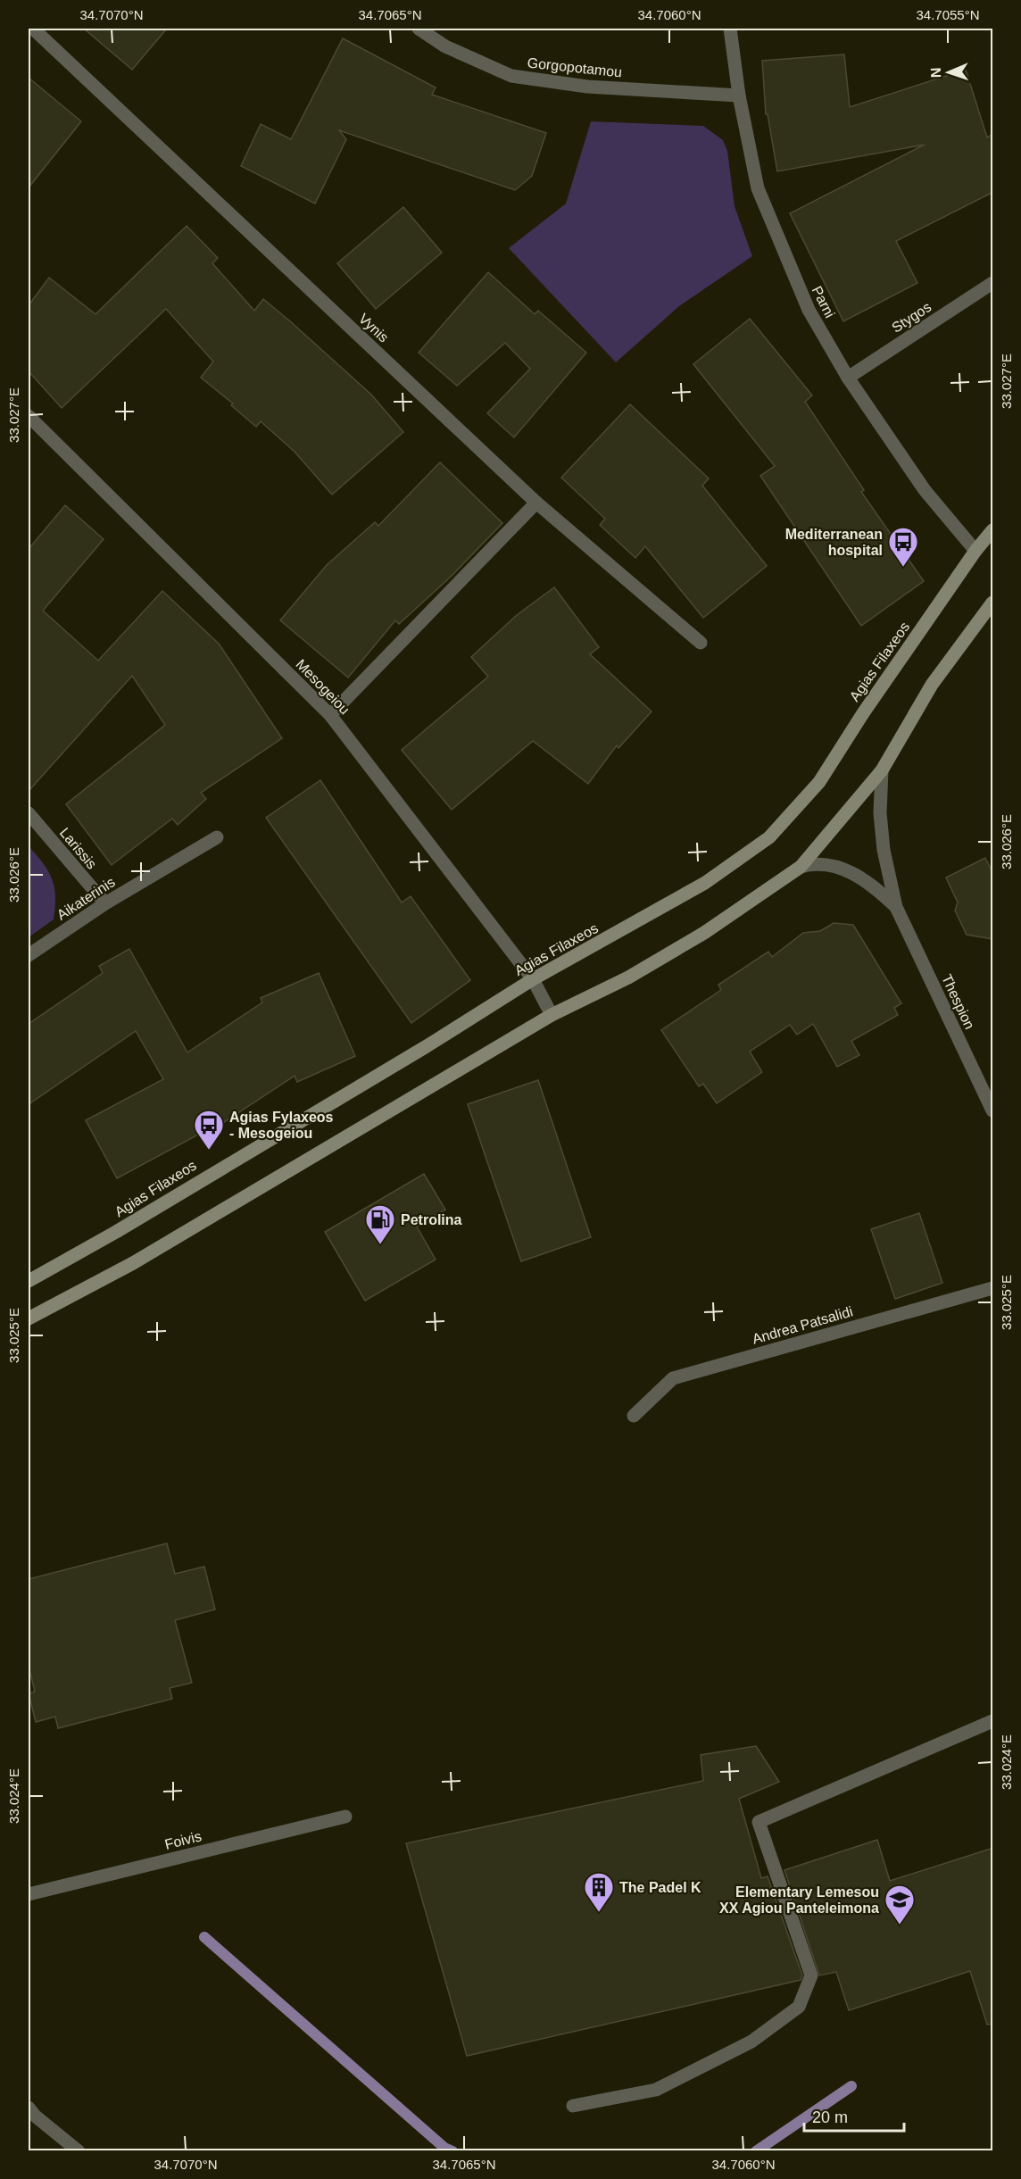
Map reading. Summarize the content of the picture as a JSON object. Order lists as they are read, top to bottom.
{
  "streets": {
    "main road": ["Agias Filaxeos"],
    "street": [
      "Gorgopotamou",
      "Parni",
      "Stygos",
      "Vynis",
      "Mesogeiou",
      "Larissis",
      "Aikaterinis",
      "Thespion",
      "Andrea Patsalidi",
      "Foivis"
    ]
  },
  "crossings": [
    ["Gorgopotamou", "Parni"],
    ["Parni", "Stygos"],
    ["Parni", "Agias Filaxeos"],
    ["Agias Filaxeos", "Mesogeiou"],
    ["Larissis", "Aikaterinis"]
  ],
  "places": {
    "bus stop": ["Mediterranean hospital", "Agias Fylaxeos - Mesogeiou"],
    "fuel station": ["Petrolina"],
    "building": ["The Padel K"],
    "school or university": ["Elementary Lemesou XX Agiou Panteleimona"]
  },
  "scale_bar": "20 m",
  "north": "left",
  "coordinates": [
    "34.7070°N",
    "34.7065°N",
    "34.7060°N",
    "34.7055°N",
    "33.027°E",
    "33.026°E",
    "33.025°E",
    "33.024°E"
  ]
}
